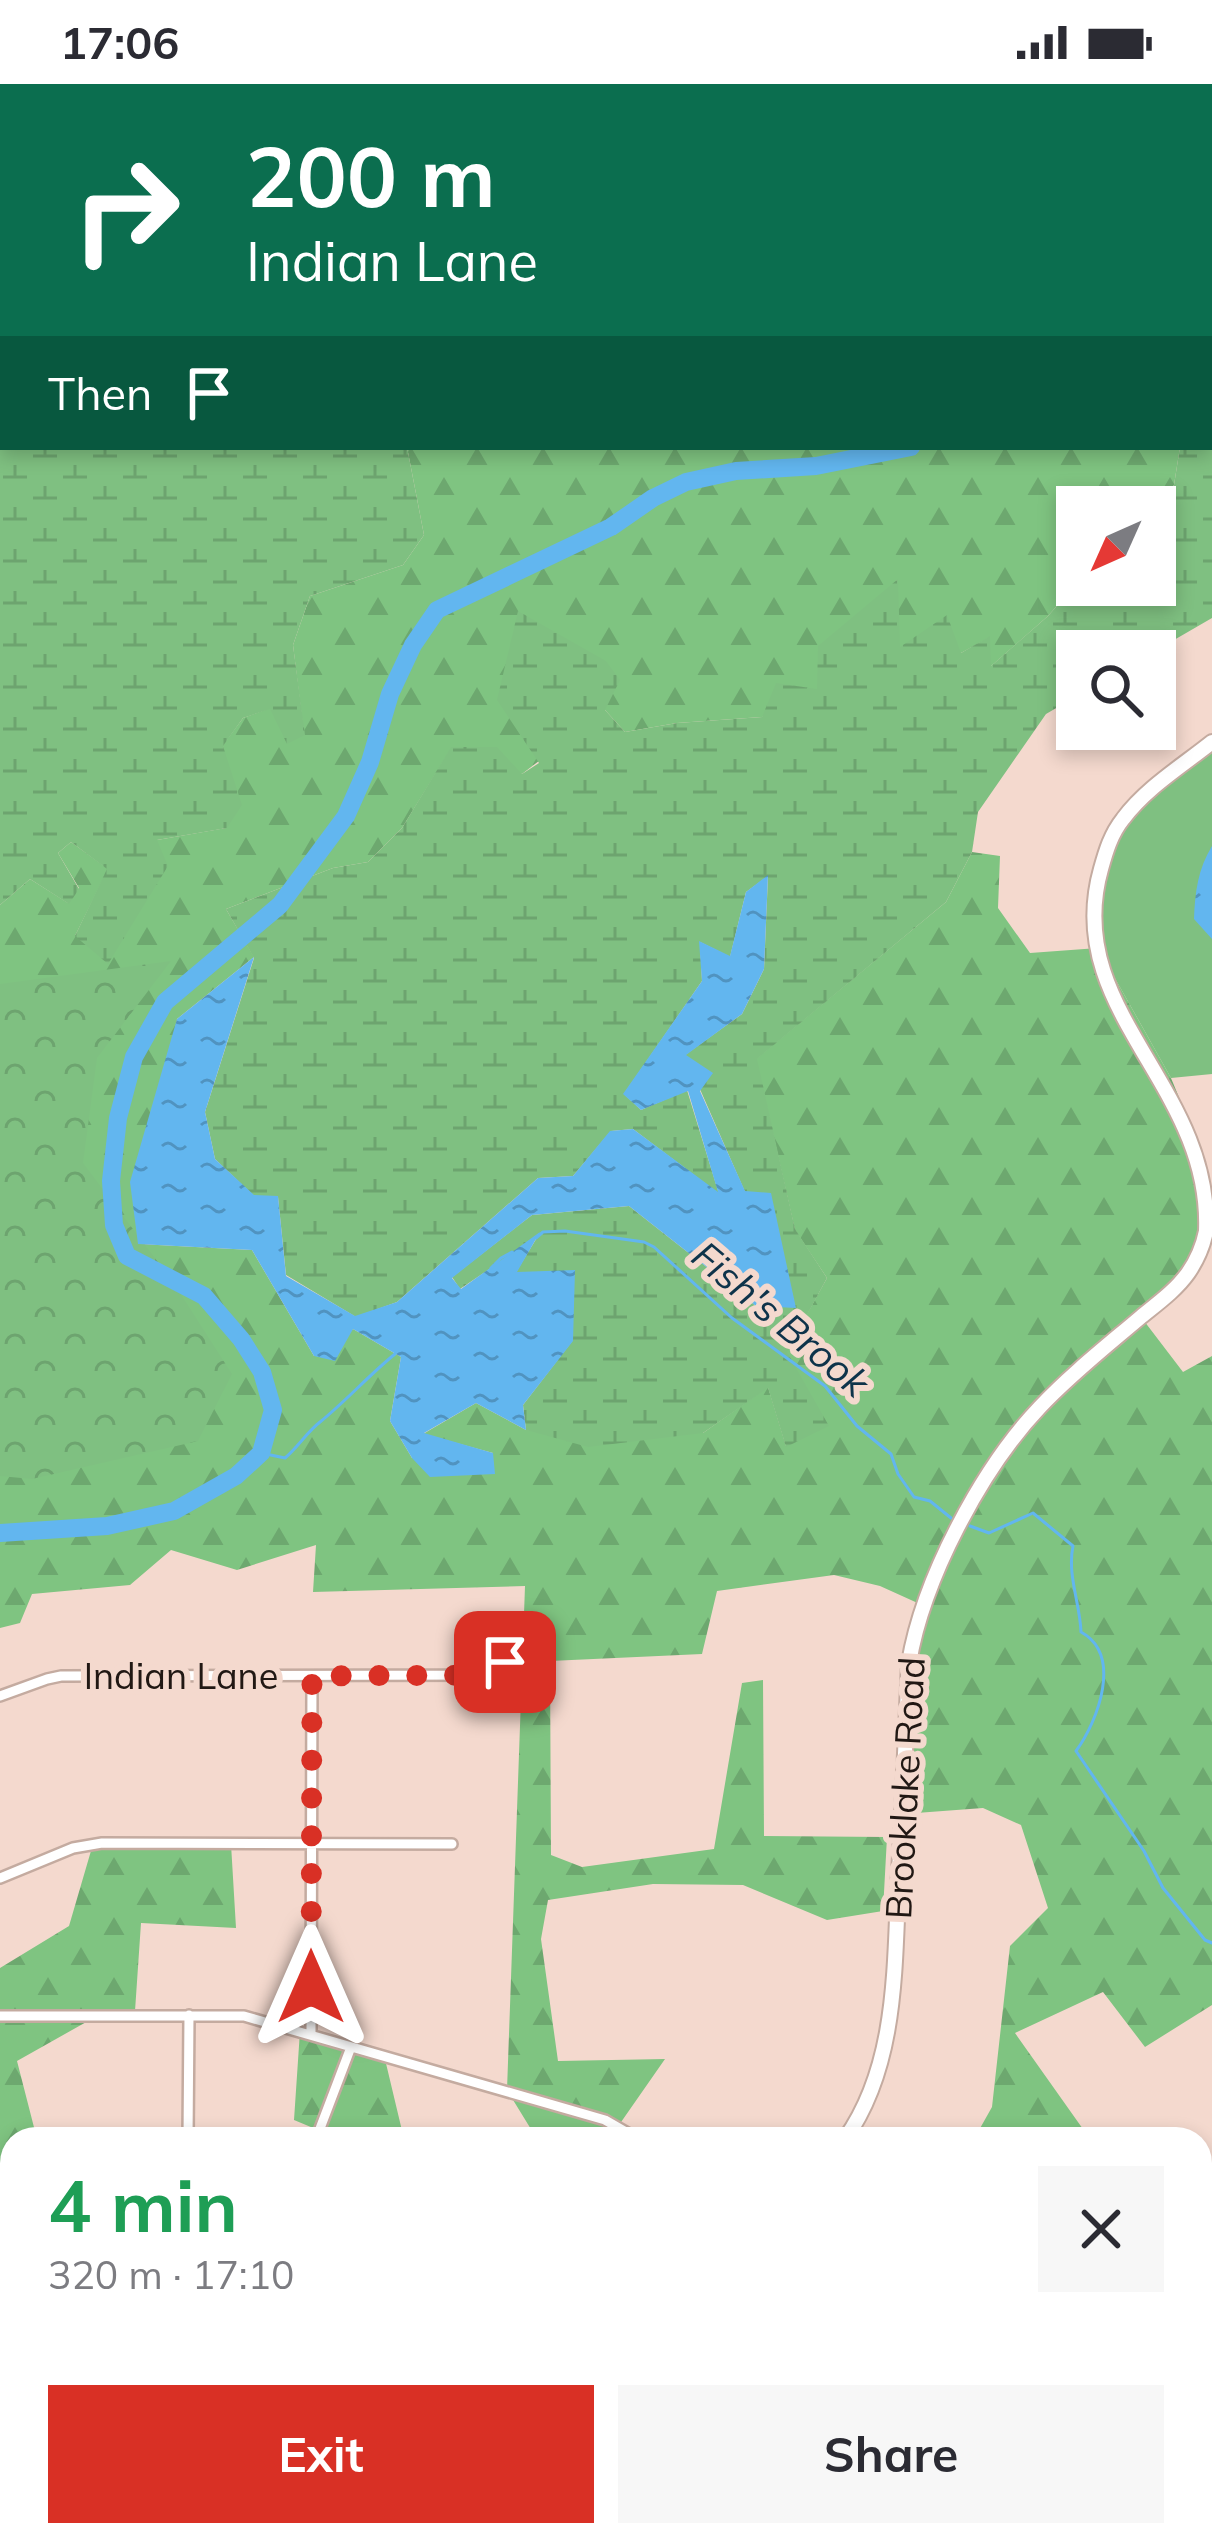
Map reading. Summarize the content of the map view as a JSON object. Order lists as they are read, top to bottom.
{
  "streets": {
    "street": ["Indian Lane", "Brooklake Road"]
  },
  "water": ["Fish's Brook"],
  "north": "bottom left",
  "page": {
    "status": "17:06",
    "turn": ["200 m", "Indian Lane"],
    "then": "Then",
    "heading": ["4 min", "320 m · 17:10"],
    "buttons": ["Exit", "Share"]
  }
}
